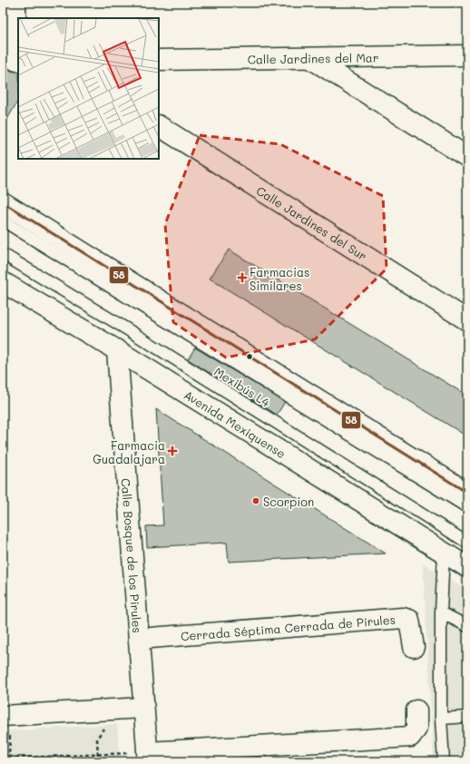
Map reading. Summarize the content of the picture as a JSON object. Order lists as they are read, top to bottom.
{
  "streets": {
    "street": [
      "Calle Jardines del Mar",
      "Calle Jardines del Sur",
      "Avenida Mexiquense",
      "Calle Bosque de los Pirules",
      "Cerrada Séptima Cerrada de Pirules"
    ],
    "lane": ["Mexibús L4"]
  },
  "crossings": [
    ["Avenida Mexiquense", "Calle Bosque de los Pirules"],
    ["Calle Bosque de los Pirules", "Cerrada Séptima Cerrada de Pirules"]
  ],
  "places": {
    "health": ["Farmacias Similares", "Farmacia Guadalajara"],
    "other": ["Scorpion"]
  },
  "lines": ["transit line 58"]
}
